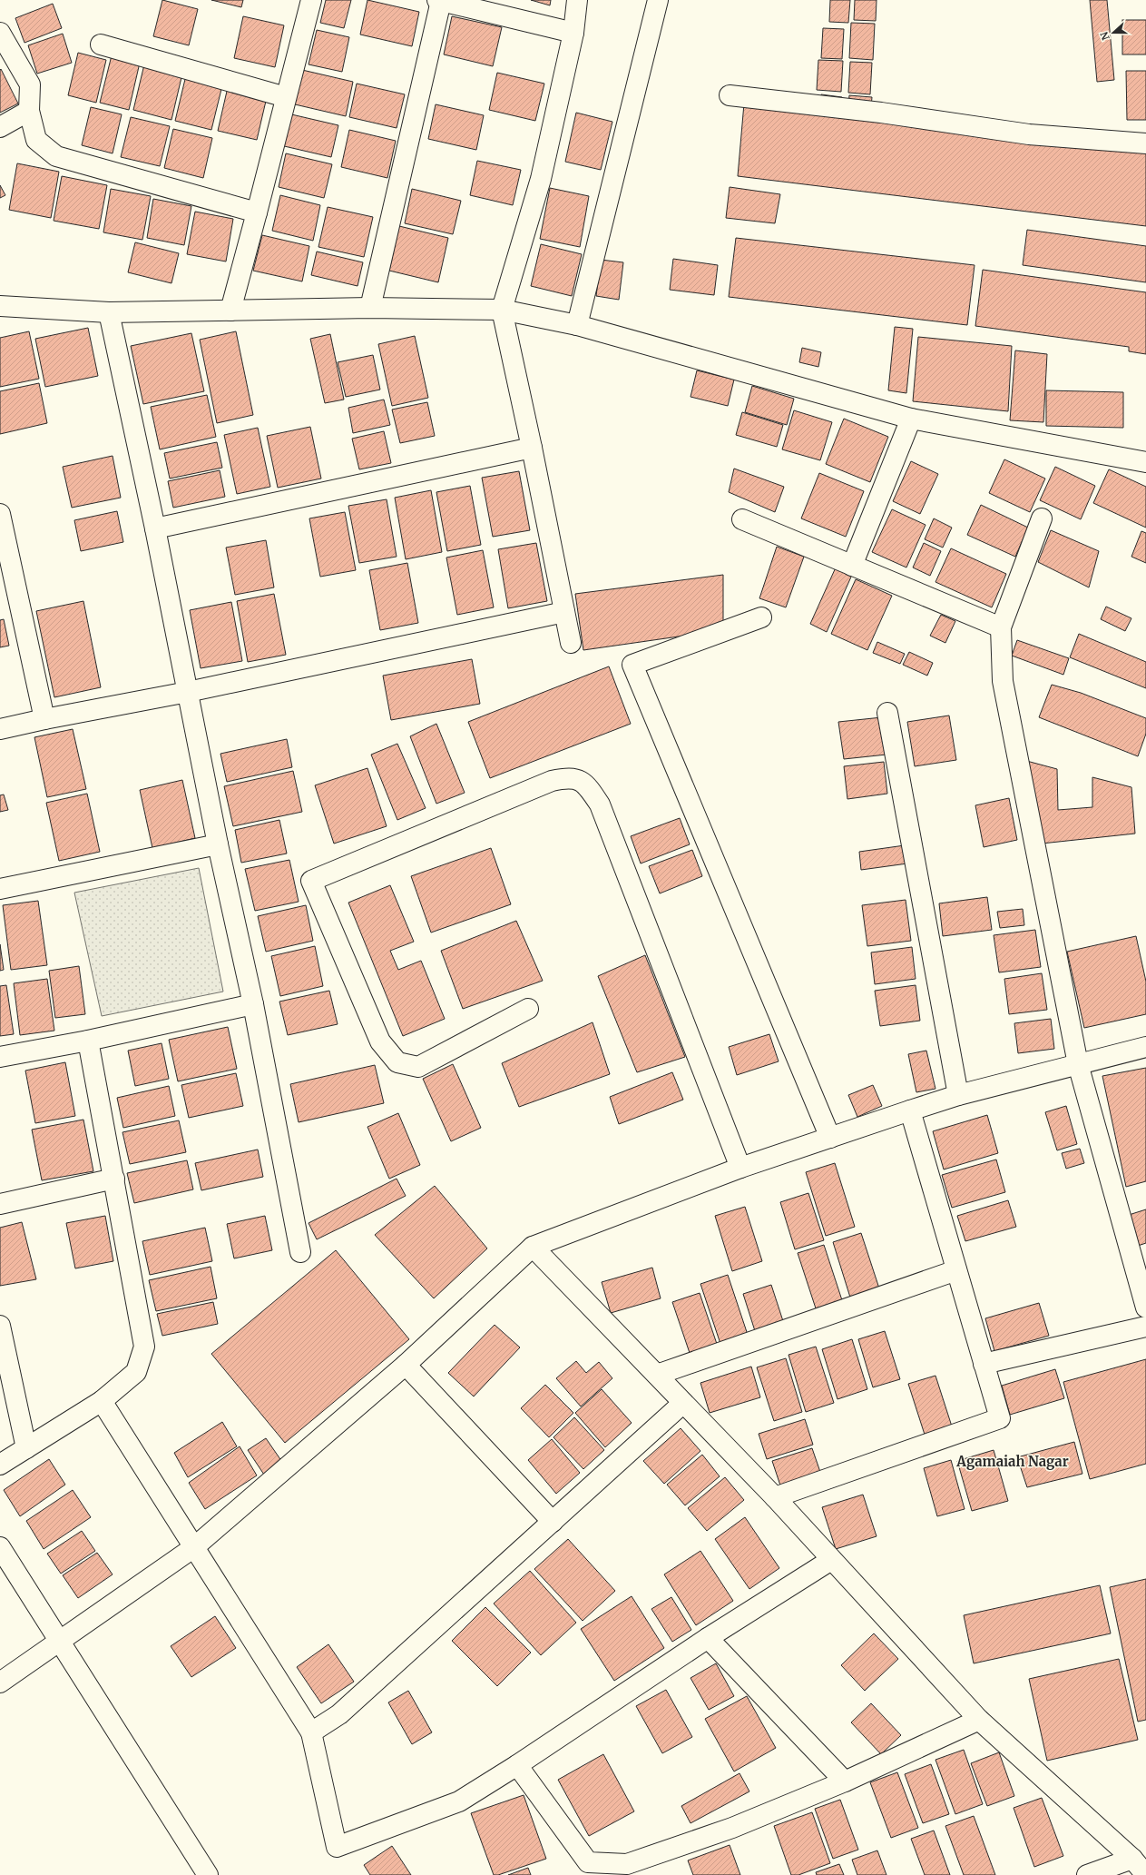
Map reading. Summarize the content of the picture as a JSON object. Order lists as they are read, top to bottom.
{
  "districts": ["Agamaiah Nagar"],
  "north": "left"
}
